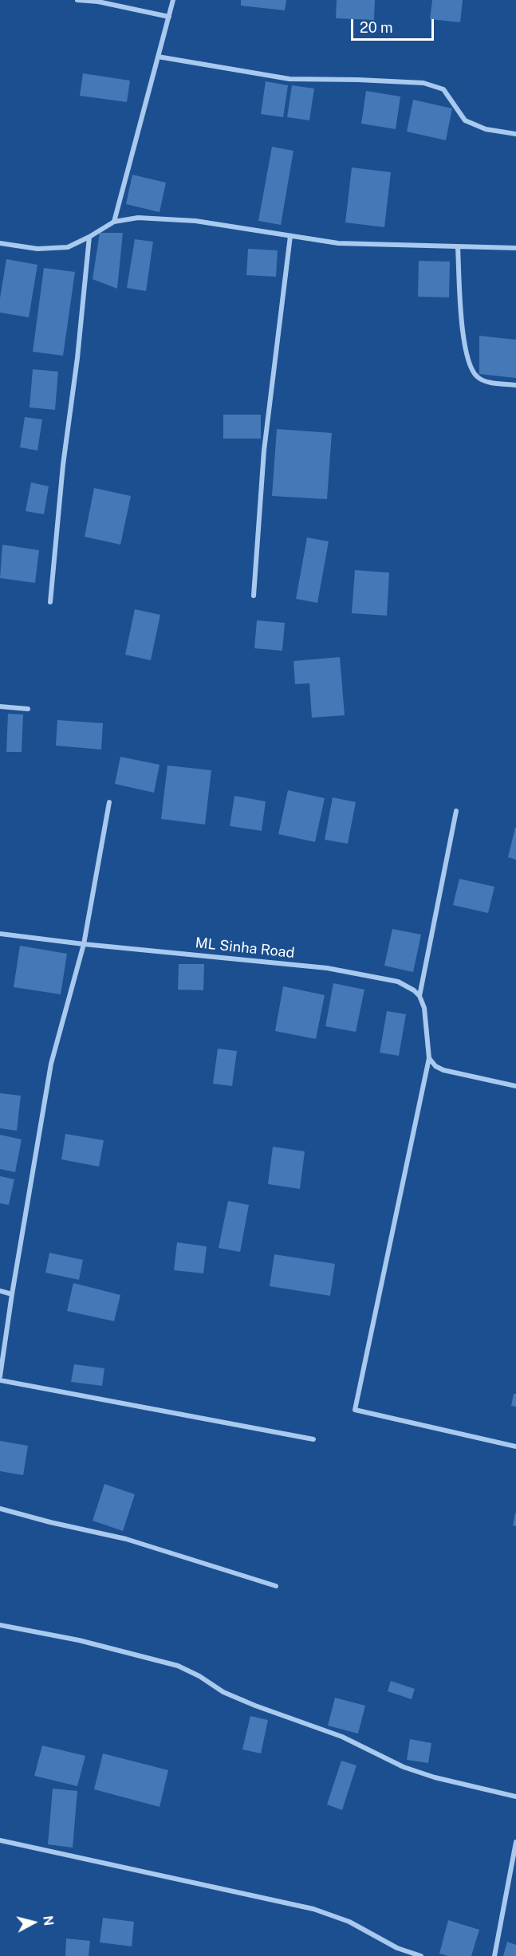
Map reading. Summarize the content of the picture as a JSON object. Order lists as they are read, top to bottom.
{
  "streets": {
    "street": ["ML Sinha Road"]
  },
  "scale_bar": "20 m",
  "north": "right"
}
